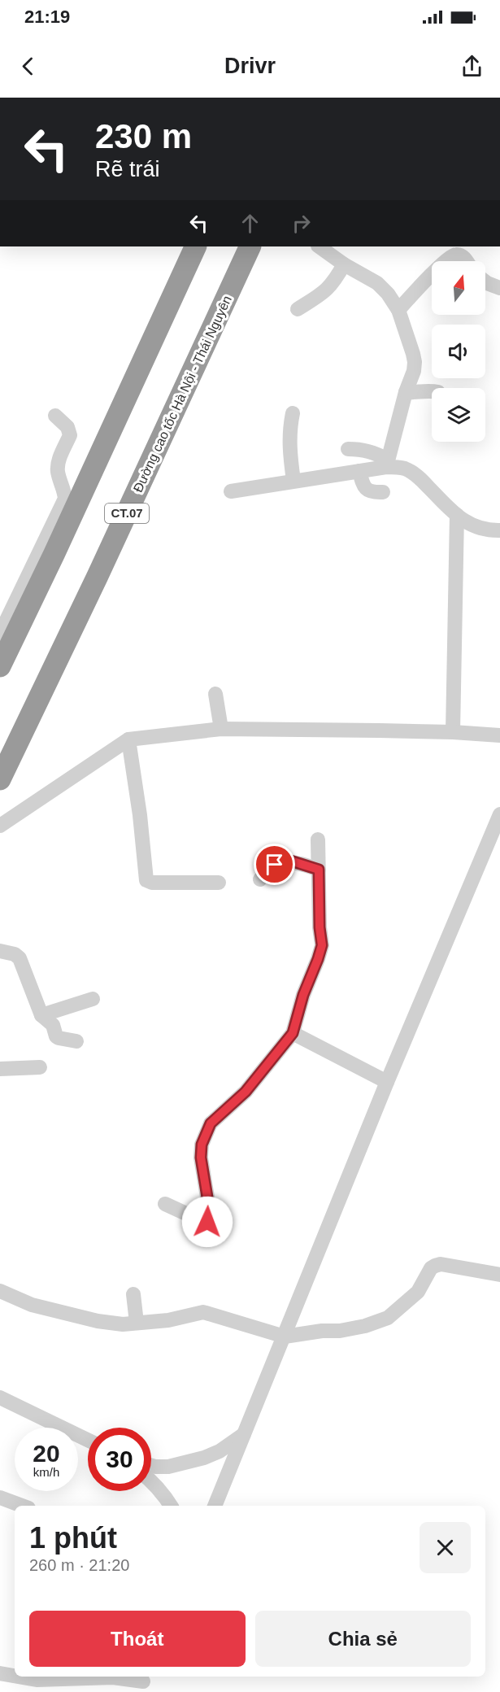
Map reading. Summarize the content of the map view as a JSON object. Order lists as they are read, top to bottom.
{
  "streets": {
    "highway": ["Đường cao tốc Hà Nội - Thái Nguyên", "CT.07"]
  },
  "north": "top",
  "page": {
    "status": "21:19",
    "header": "Drivr",
    "turn": ["230 m", "Rẽ trái"],
    "speed": "20 km/h",
    "limit": "30",
    "heading": ["1 phút", "260 m · 21:20"],
    "buttons": ["Thoát", "Chia sẻ"]
  }
}
